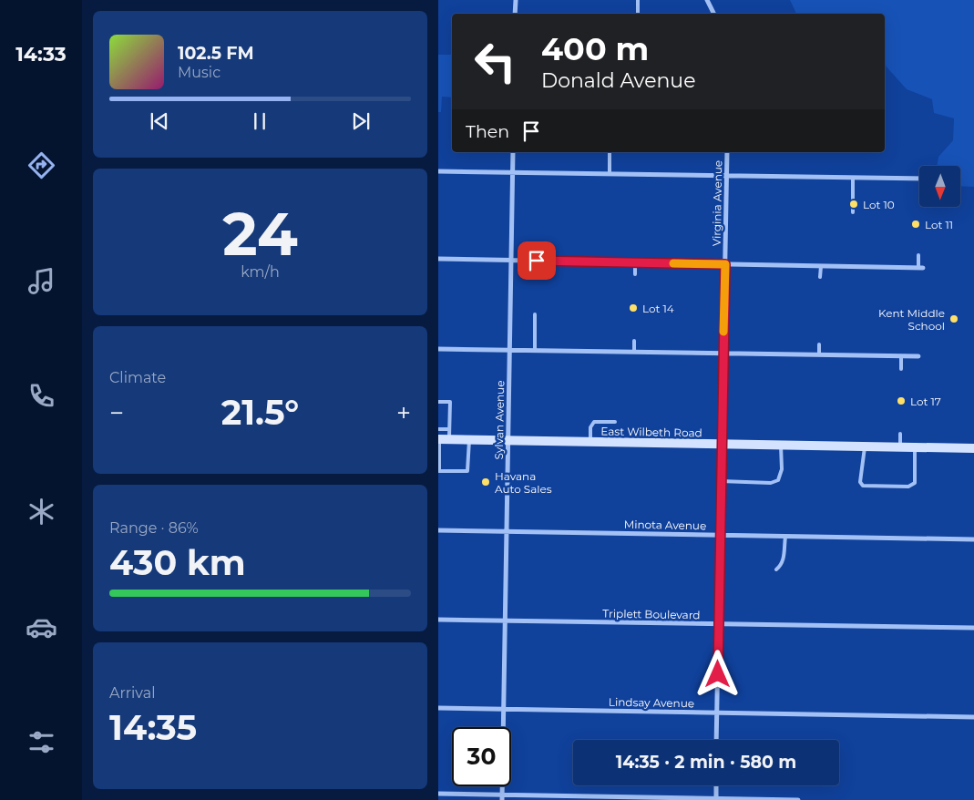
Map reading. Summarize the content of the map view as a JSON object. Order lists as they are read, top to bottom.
{
  "streets": {
    "main road": ["East Wilbeth Road"],
    "street": [
      "Virginia Avenue",
      "Sylvan Avenue",
      "Minota Avenue",
      "Triplett Boulevard",
      "Lindsay Avenue"
    ]
  },
  "crossings": [
    ["Virginia Avenue", "East Wilbeth Road"],
    ["Virginia Avenue", "Minota Avenue"],
    ["Virginia Avenue", "Triplett Boulevard"],
    ["Virginia Avenue", "Lindsay Avenue"],
    ["Sylvan Avenue", "East Wilbeth Road"],
    ["Sylvan Avenue", "Minota Avenue"],
    ["Sylvan Avenue", "Triplett Boulevard"],
    ["Sylvan Avenue", "Lindsay Avenue"]
  ],
  "places": [
    "Lot 10",
    "Lot 11",
    "Lot 14",
    "Kent Middle School",
    "Lot 17",
    "Havana Auto Sales"
  ],
  "north": "bottom",
  "page": {
    "tabs": "14:33",
    "turn": ["400 m", "Donald Avenue"],
    "song": ["102.5 FM", "Music"],
    "then": "Then",
    "tile": [
      ["24", "km/h"],
      "Climate",
      ["Range · 86%", "430 km"],
      ["Arrival", "14:35"]
    ],
    "heat": ["−", "21.5°", "+"],
    "limit": "30",
    "trip": "14:35 · 2 min · 580 m"
  }
}
